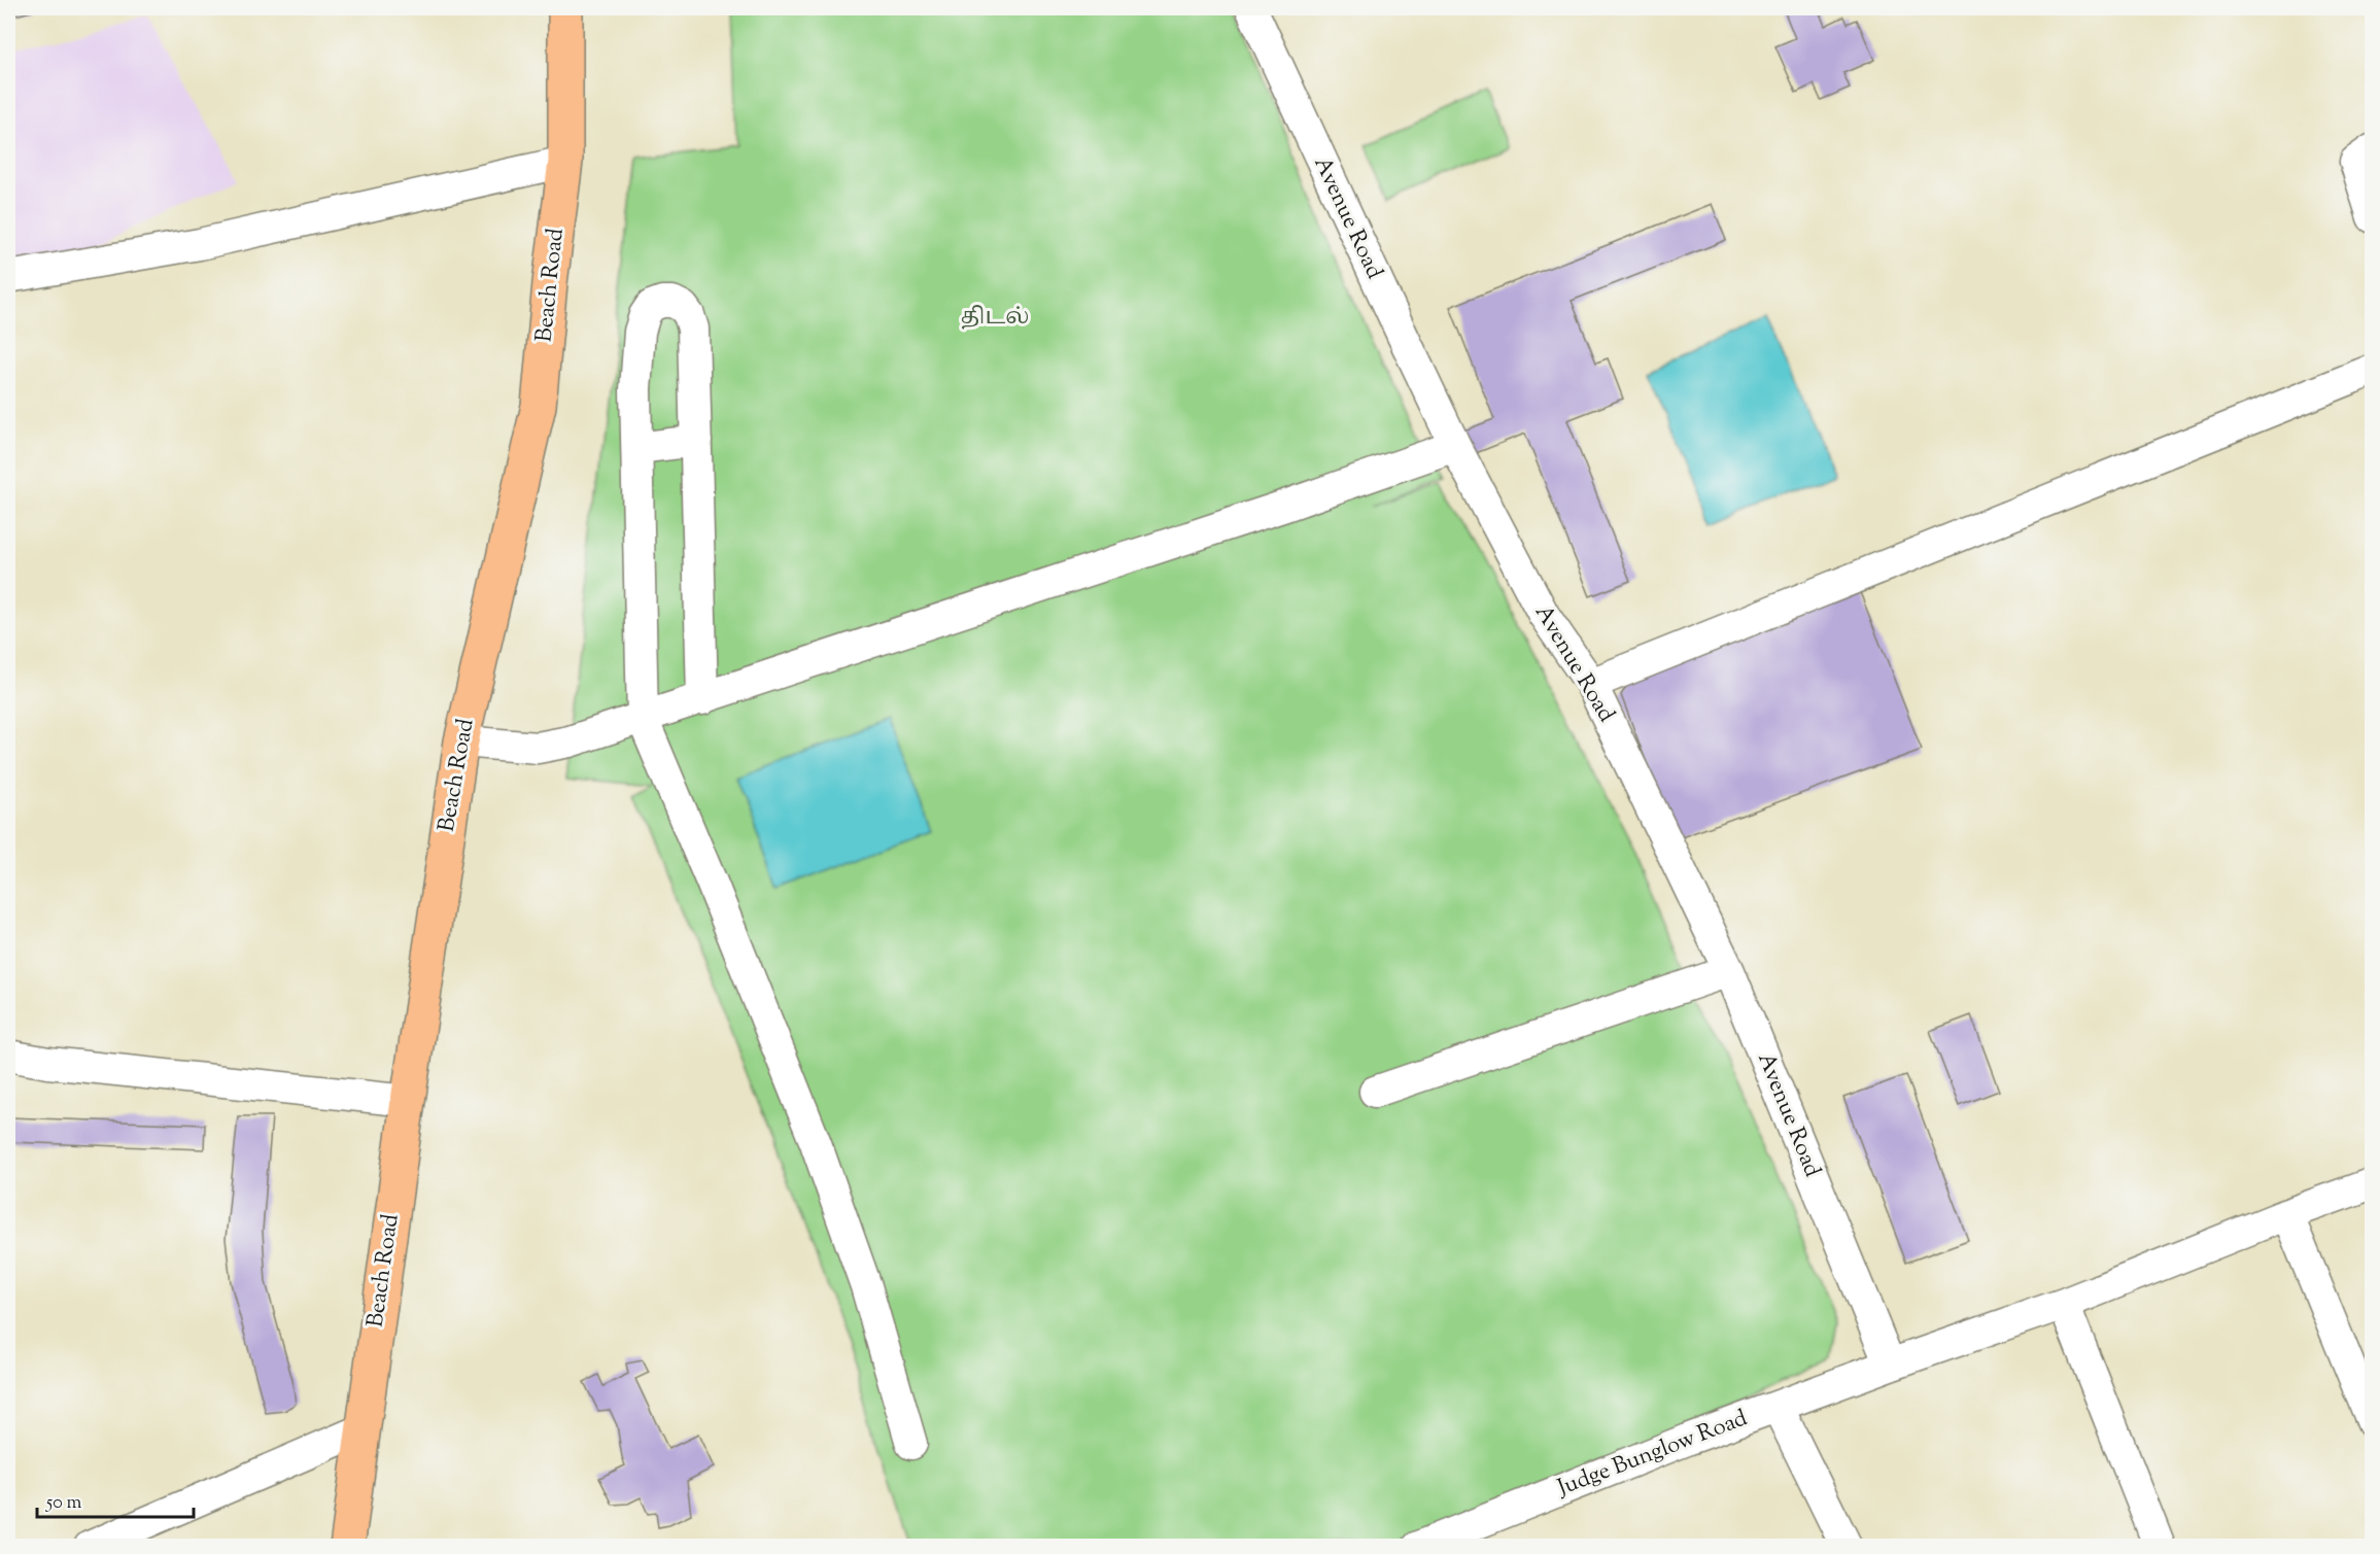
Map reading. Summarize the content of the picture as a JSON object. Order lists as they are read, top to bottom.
{
  "streets": {
    "main road": ["Beach Road"],
    "street": ["Avenue Road", "Judge Bunglow Road"]
  },
  "crossings": [
    ["Avenue Road", "Judge Bunglow Road"]
  ],
  "parks": ["திடல்"],
  "scale_bar": "50 m"
}
